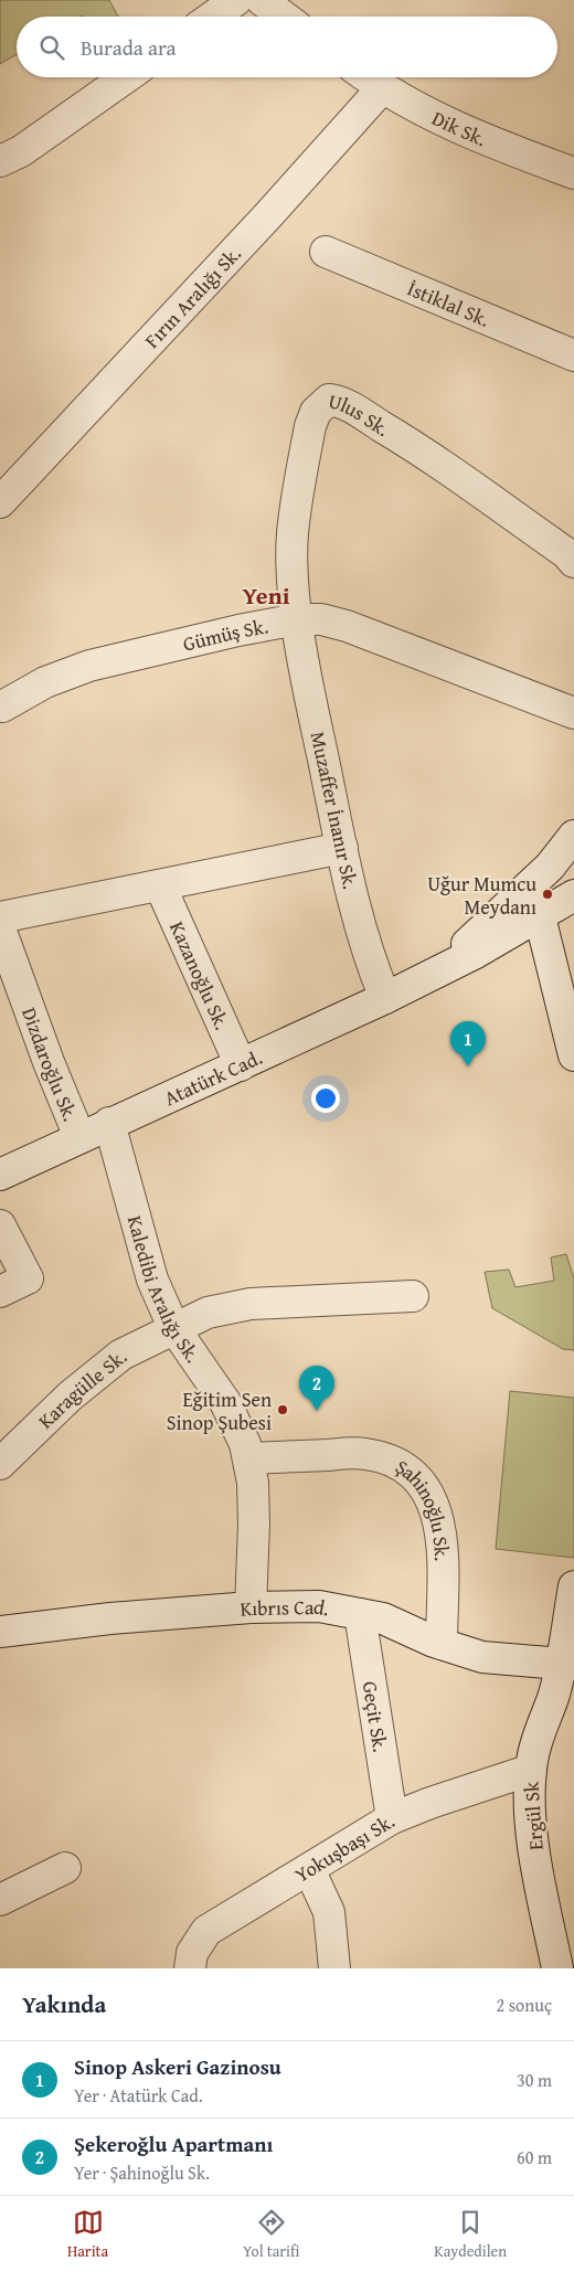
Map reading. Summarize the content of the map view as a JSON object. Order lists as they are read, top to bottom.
{
  "streets": {
    "street": [
      "Dik Sk.",
      "Fırın Aralığı Sk.",
      "İstiklal Sk.",
      "Ulus Sk.",
      "Gümüş Sk.",
      "Muzaffer İnanır Sk.",
      "Kazanoğlu Sk.",
      "Dizdaroğlu Sk.",
      "Atatürk Cad.",
      "Kaledibi Aralığı Sk.",
      "Karagülle Sk.",
      "Şahinoğlu Sk.",
      "Kıbrıs Cad.",
      "Geçit Sk.",
      "Ergül Sk",
      "Yokuşbaşı Sk."
    ]
  },
  "crossings": [
    ["Dik Sk.", "Fırın Aralığı Sk."],
    ["Ulus Sk.", "Gümüş Sk."],
    ["Ulus Sk.", "Muzaffer İnanır Sk."],
    ["Gümüş Sk.", "Muzaffer İnanır Sk."],
    ["Muzaffer İnanır Sk.", "Atatürk Cad."],
    ["Kazanoğlu Sk.", "Atatürk Cad."],
    ["Dizdaroğlu Sk.", "Atatürk Cad."],
    ["Atatürk Cad.", "Kaledibi Aralığı Sk."],
    ["Kaledibi Aralığı Sk.", "Karagülle Sk."],
    ["Kaledibi Aralığı Sk.", "Şahinoğlu Sk."],
    ["Kaledibi Aralığı Sk.", "Kıbrıs Cad."],
    ["Şahinoğlu Sk.", "Kıbrıs Cad."],
    ["Kıbrıs Cad.", "Geçit Sk."],
    ["Kıbrıs Cad.", "Ergül Sk"],
    ["Geçit Sk.", "Yokuşbaşı Sk."],
    ["Ergül Sk", "Yokuşbaşı Sk."]
  ],
  "districts": ["Yeni"],
  "places": ["Uğur Mumcu Meydanı", "Eğitim Sen Sinop Şubesi"],
  "page": {
    "search": "Burada ara",
    "pins": ["1", "2"],
    "heading": ["Yakında", "2 sonuç"],
    "list": [
      {
        "mark": "1",
        "name": "Sinop Askeri Gazinosu",
        "note": "Yer · Atatürk Cad.",
        "value": "30 m"
      },
      {
        "mark": "2",
        "name": "Şekeroğlu Apartmanı",
        "note": "Yer · Şahinoğlu Sk.",
        "value": "60 m"
      }
    ],
    "nav": ["Harita", "Yol tarifi", "Kaydedilen"]
  }
}
